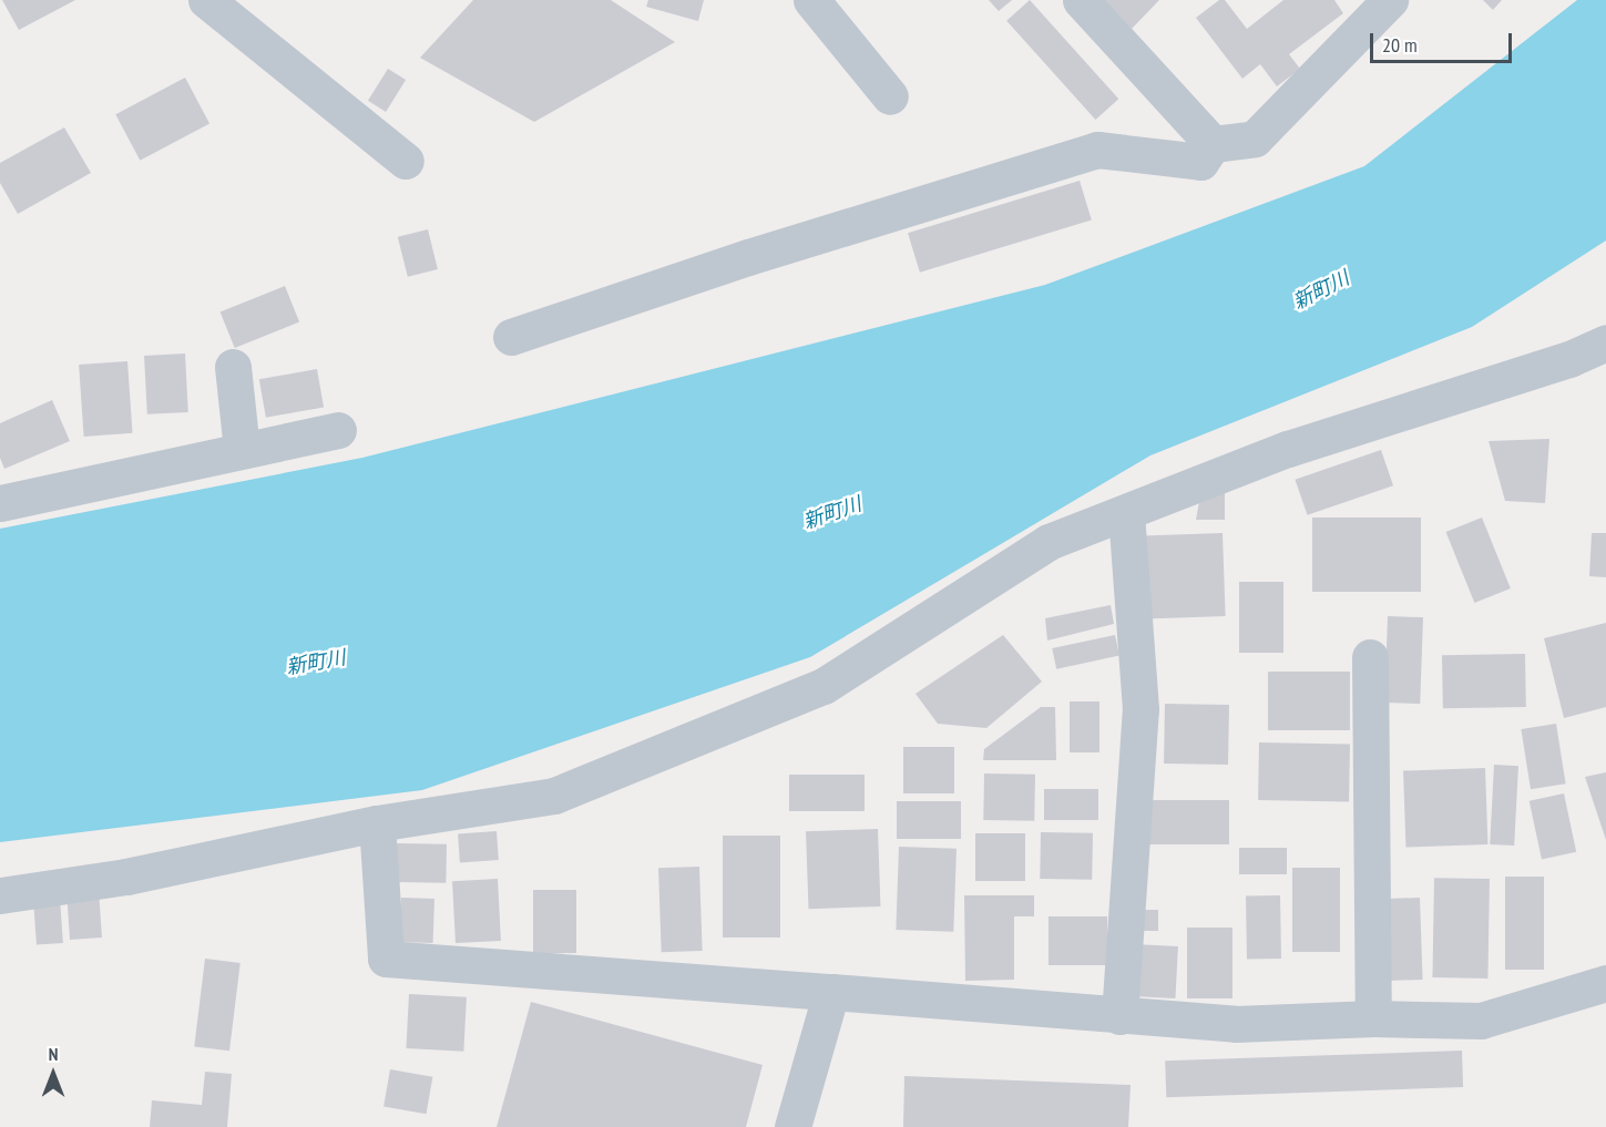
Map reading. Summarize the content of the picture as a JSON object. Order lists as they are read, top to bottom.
{
  "water": ["新町川"],
  "scale_bar": "20 m",
  "north": "top"
}
